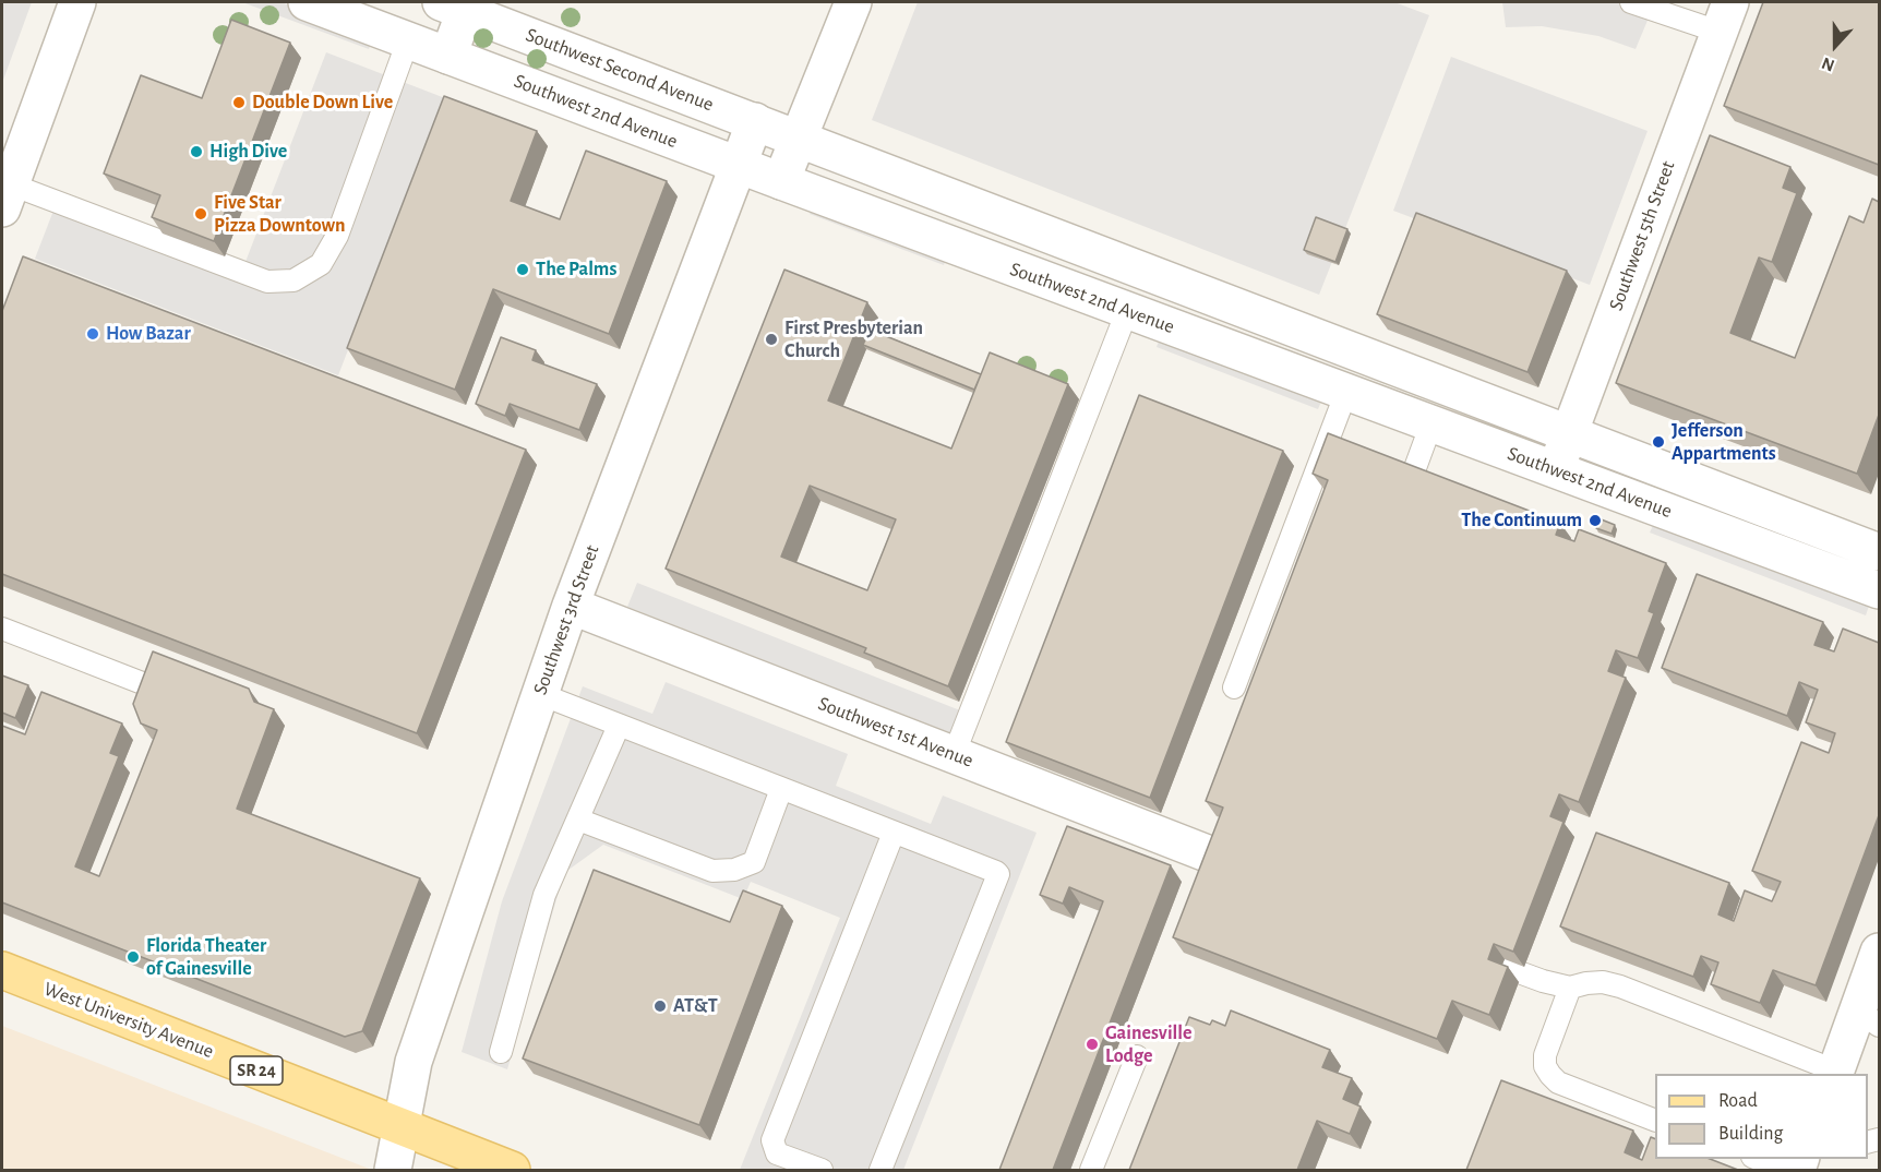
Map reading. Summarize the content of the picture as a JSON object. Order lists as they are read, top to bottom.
{
  "streets": {
    "main road": ["West University Avenue", "SR 24"],
    "street": [
      "Southwest Second Avenue",
      "Southwest 2nd Avenue",
      "Southwest 5th Street",
      "Southwest 3rd Street",
      "Southwest 1st Avenue"
    ]
  },
  "crossings": [
    ["Southwest Second Avenue", "Southwest 2nd Avenue"],
    ["Southwest Second Avenue", "Southwest 3rd Street"],
    ["Southwest 2nd Avenue", "Southwest 5th Street"],
    ["Southwest 2nd Avenue", "Southwest 3rd Street"],
    ["Southwest 3rd Street", "Southwest 1st Avenue"],
    ["Southwest 3rd Street", "West University Avenue"]
  ],
  "places": [
    "Double Down Live",
    "High Dive",
    "Five Star Pizza Downtown",
    "The Palms",
    "How Bazar",
    "First Presbyterian Church",
    "Jefferson Appartments",
    "The Continuum",
    "Florida Theater of Gainesville",
    "AT&T",
    "Gainesville Lodge"
  ],
  "legend": ["Road", "Building"],
  "north": "bottom"
}
